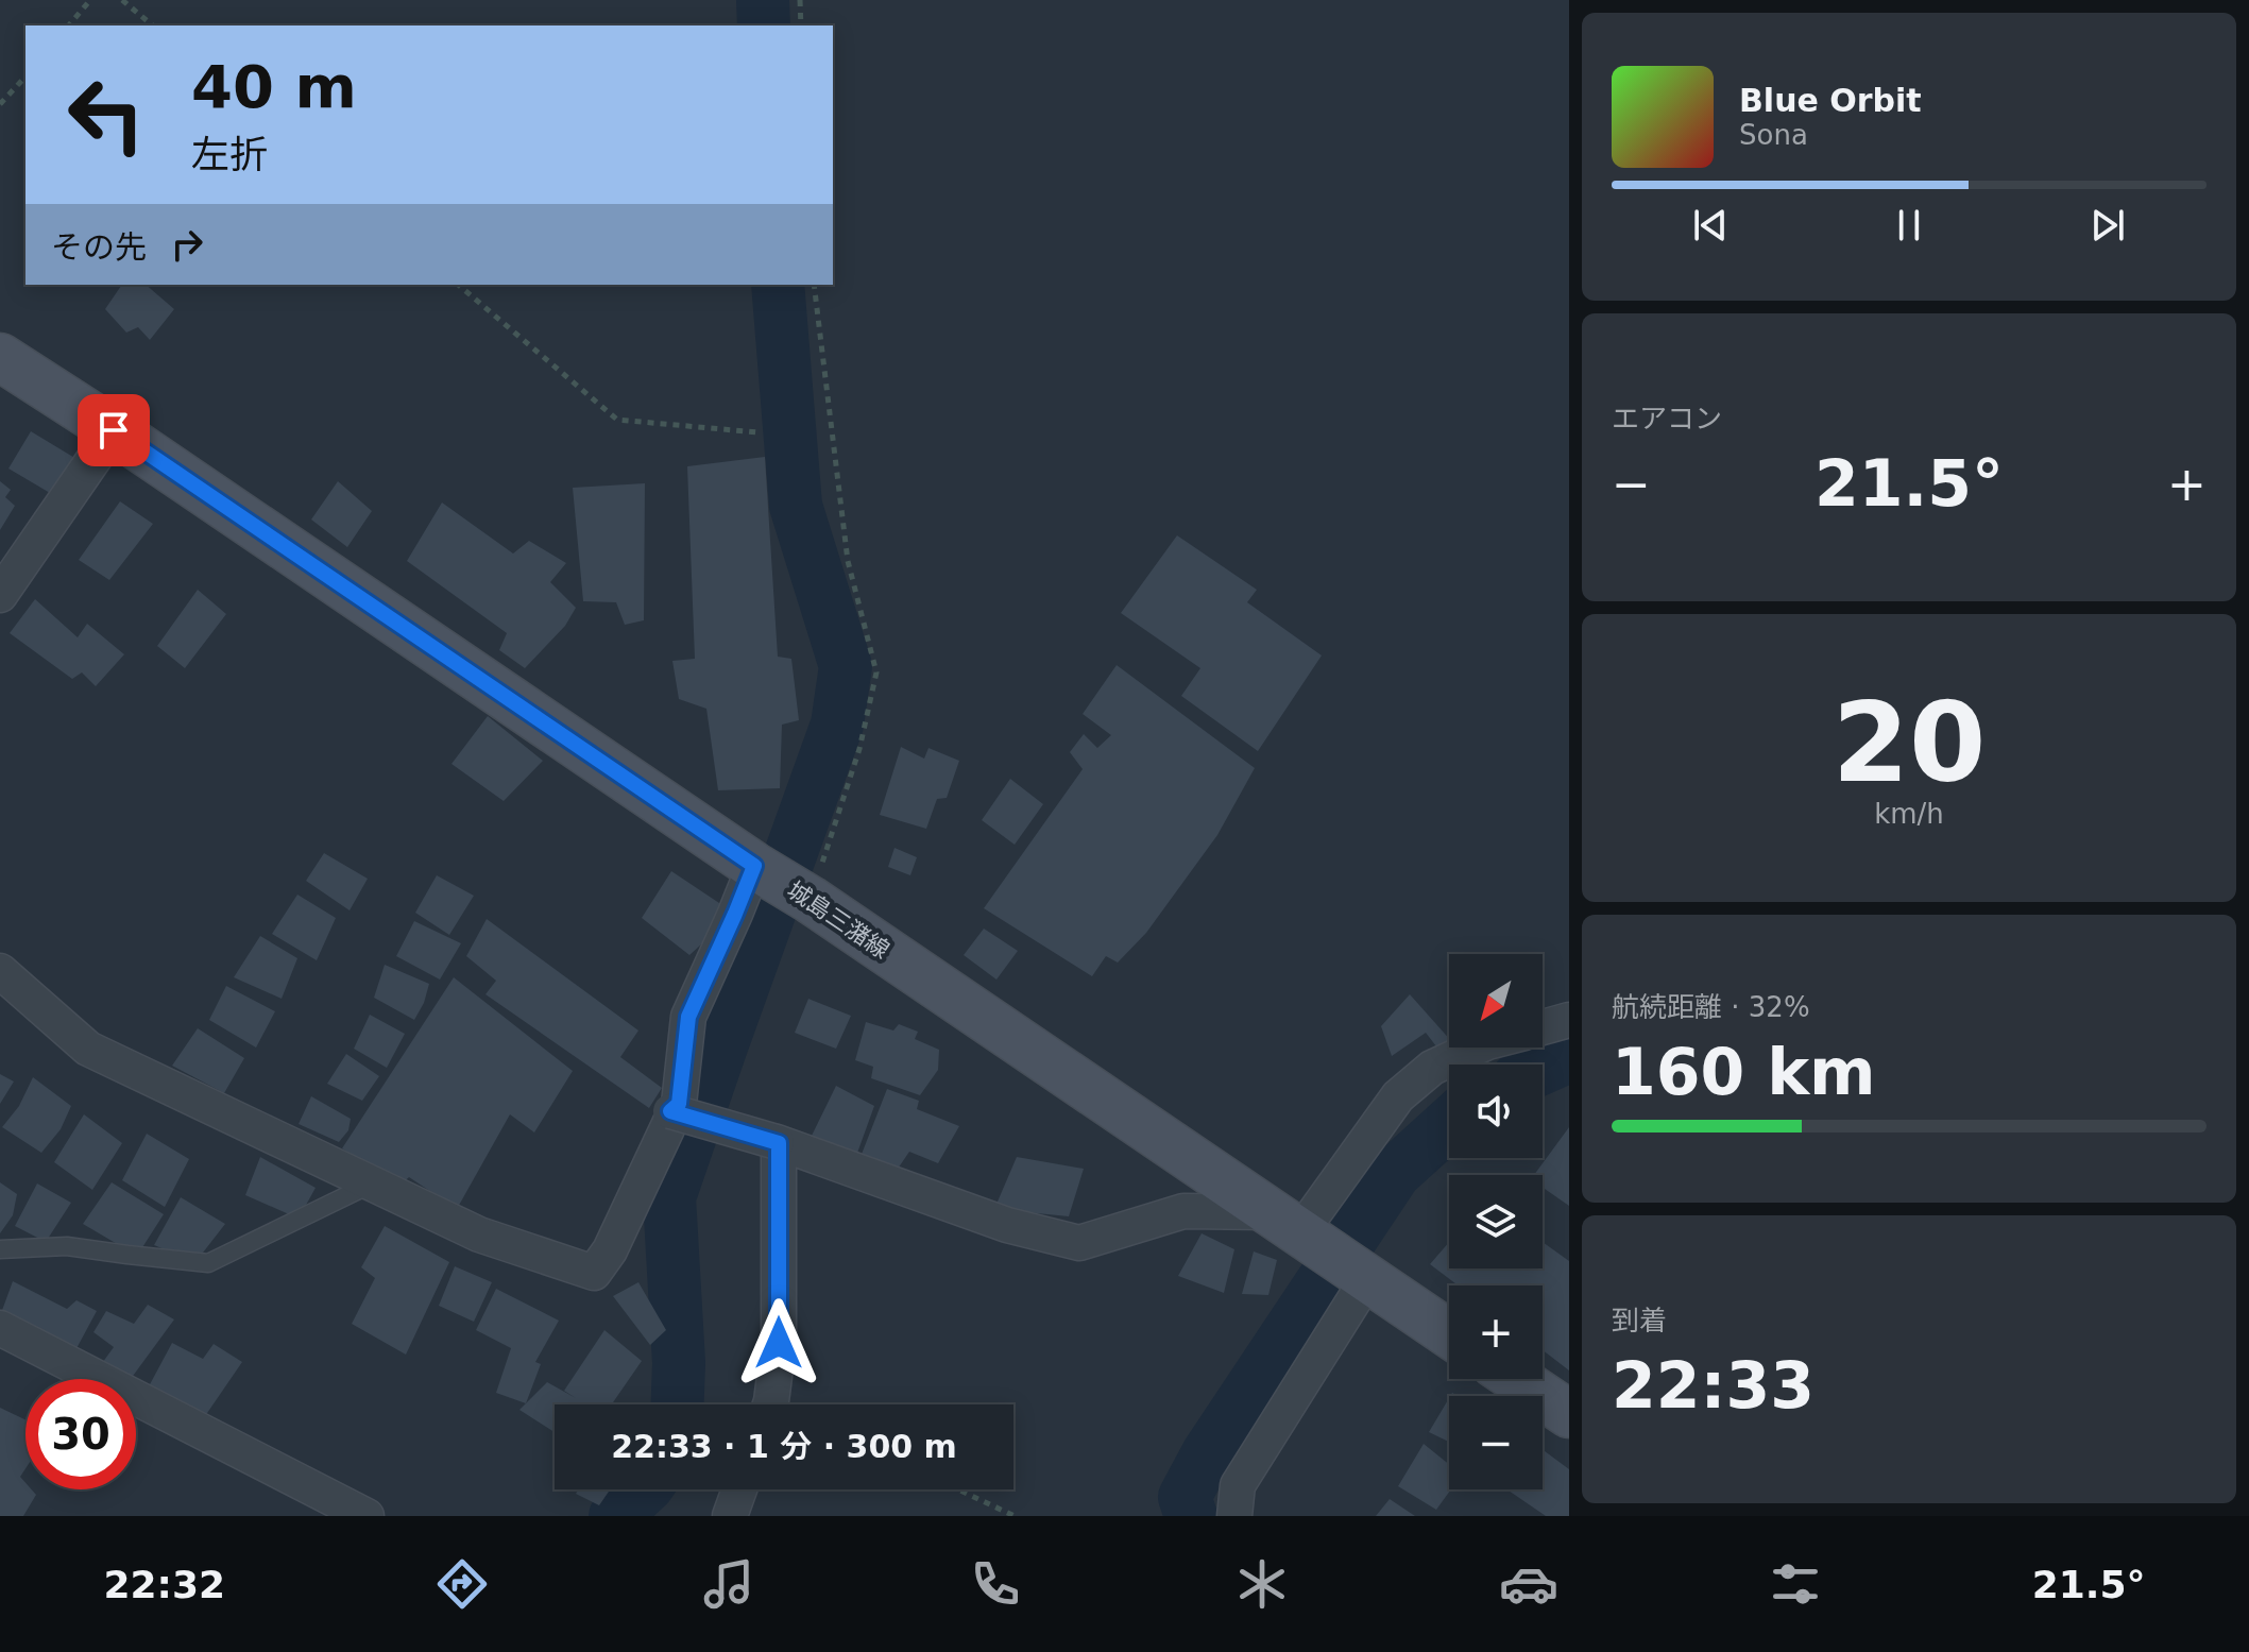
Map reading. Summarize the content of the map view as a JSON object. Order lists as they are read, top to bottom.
{
  "streets": {
    "main road": ["城島三潴線"]
  },
  "north": "bottom left",
  "page": {
    "turn": ["40 m", "左折"],
    "song": ["Blue Orbit", "Sona"],
    "then": "その先",
    "tile": [
      "エアコン",
      ["20", "km/h"],
      ["航続距離 · 32%", "160 km"],
      ["到着", "22:33"]
    ],
    "heat": ["−", "21.5°", "+"],
    "map_buttons": ["+", "−"],
    "limit": "30",
    "trip": "22:33 · 1 分 · 300 m",
    "tabs": ["22:32", "21.5°"]
  }
}
